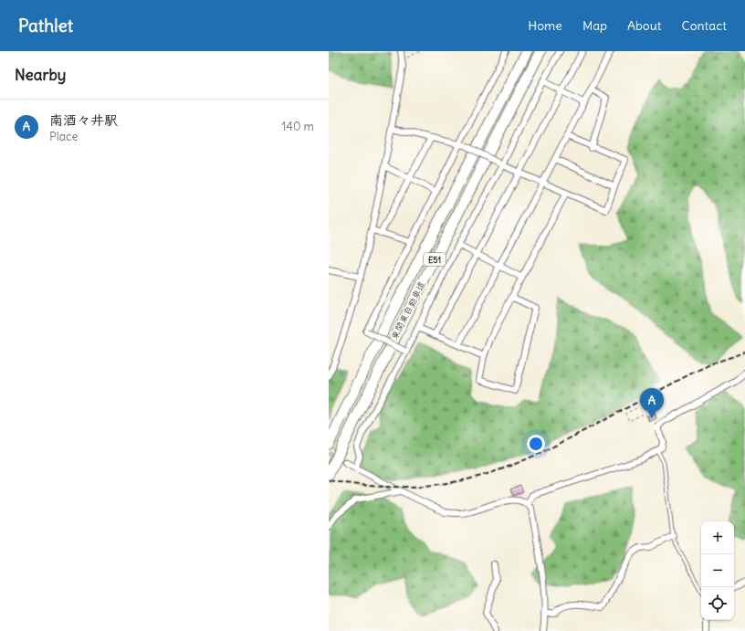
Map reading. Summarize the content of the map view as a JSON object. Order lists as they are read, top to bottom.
{
  "streets": {
    "highway": ["E51", "東関東自動車道"]
  },
  "page": {
    "header": "Pathlet",
    "nav": [
      "Home",
      "Map",
      "About",
      "Contact"
    ],
    "heading": "Nearby",
    "list": [
      {
        "mark": "A",
        "name": "南酒々井駅",
        "note": "Place",
        "value": "140 m"
      }
    ],
    "pins": "A",
    "map_buttons": ["+", "−"]
  }
}
